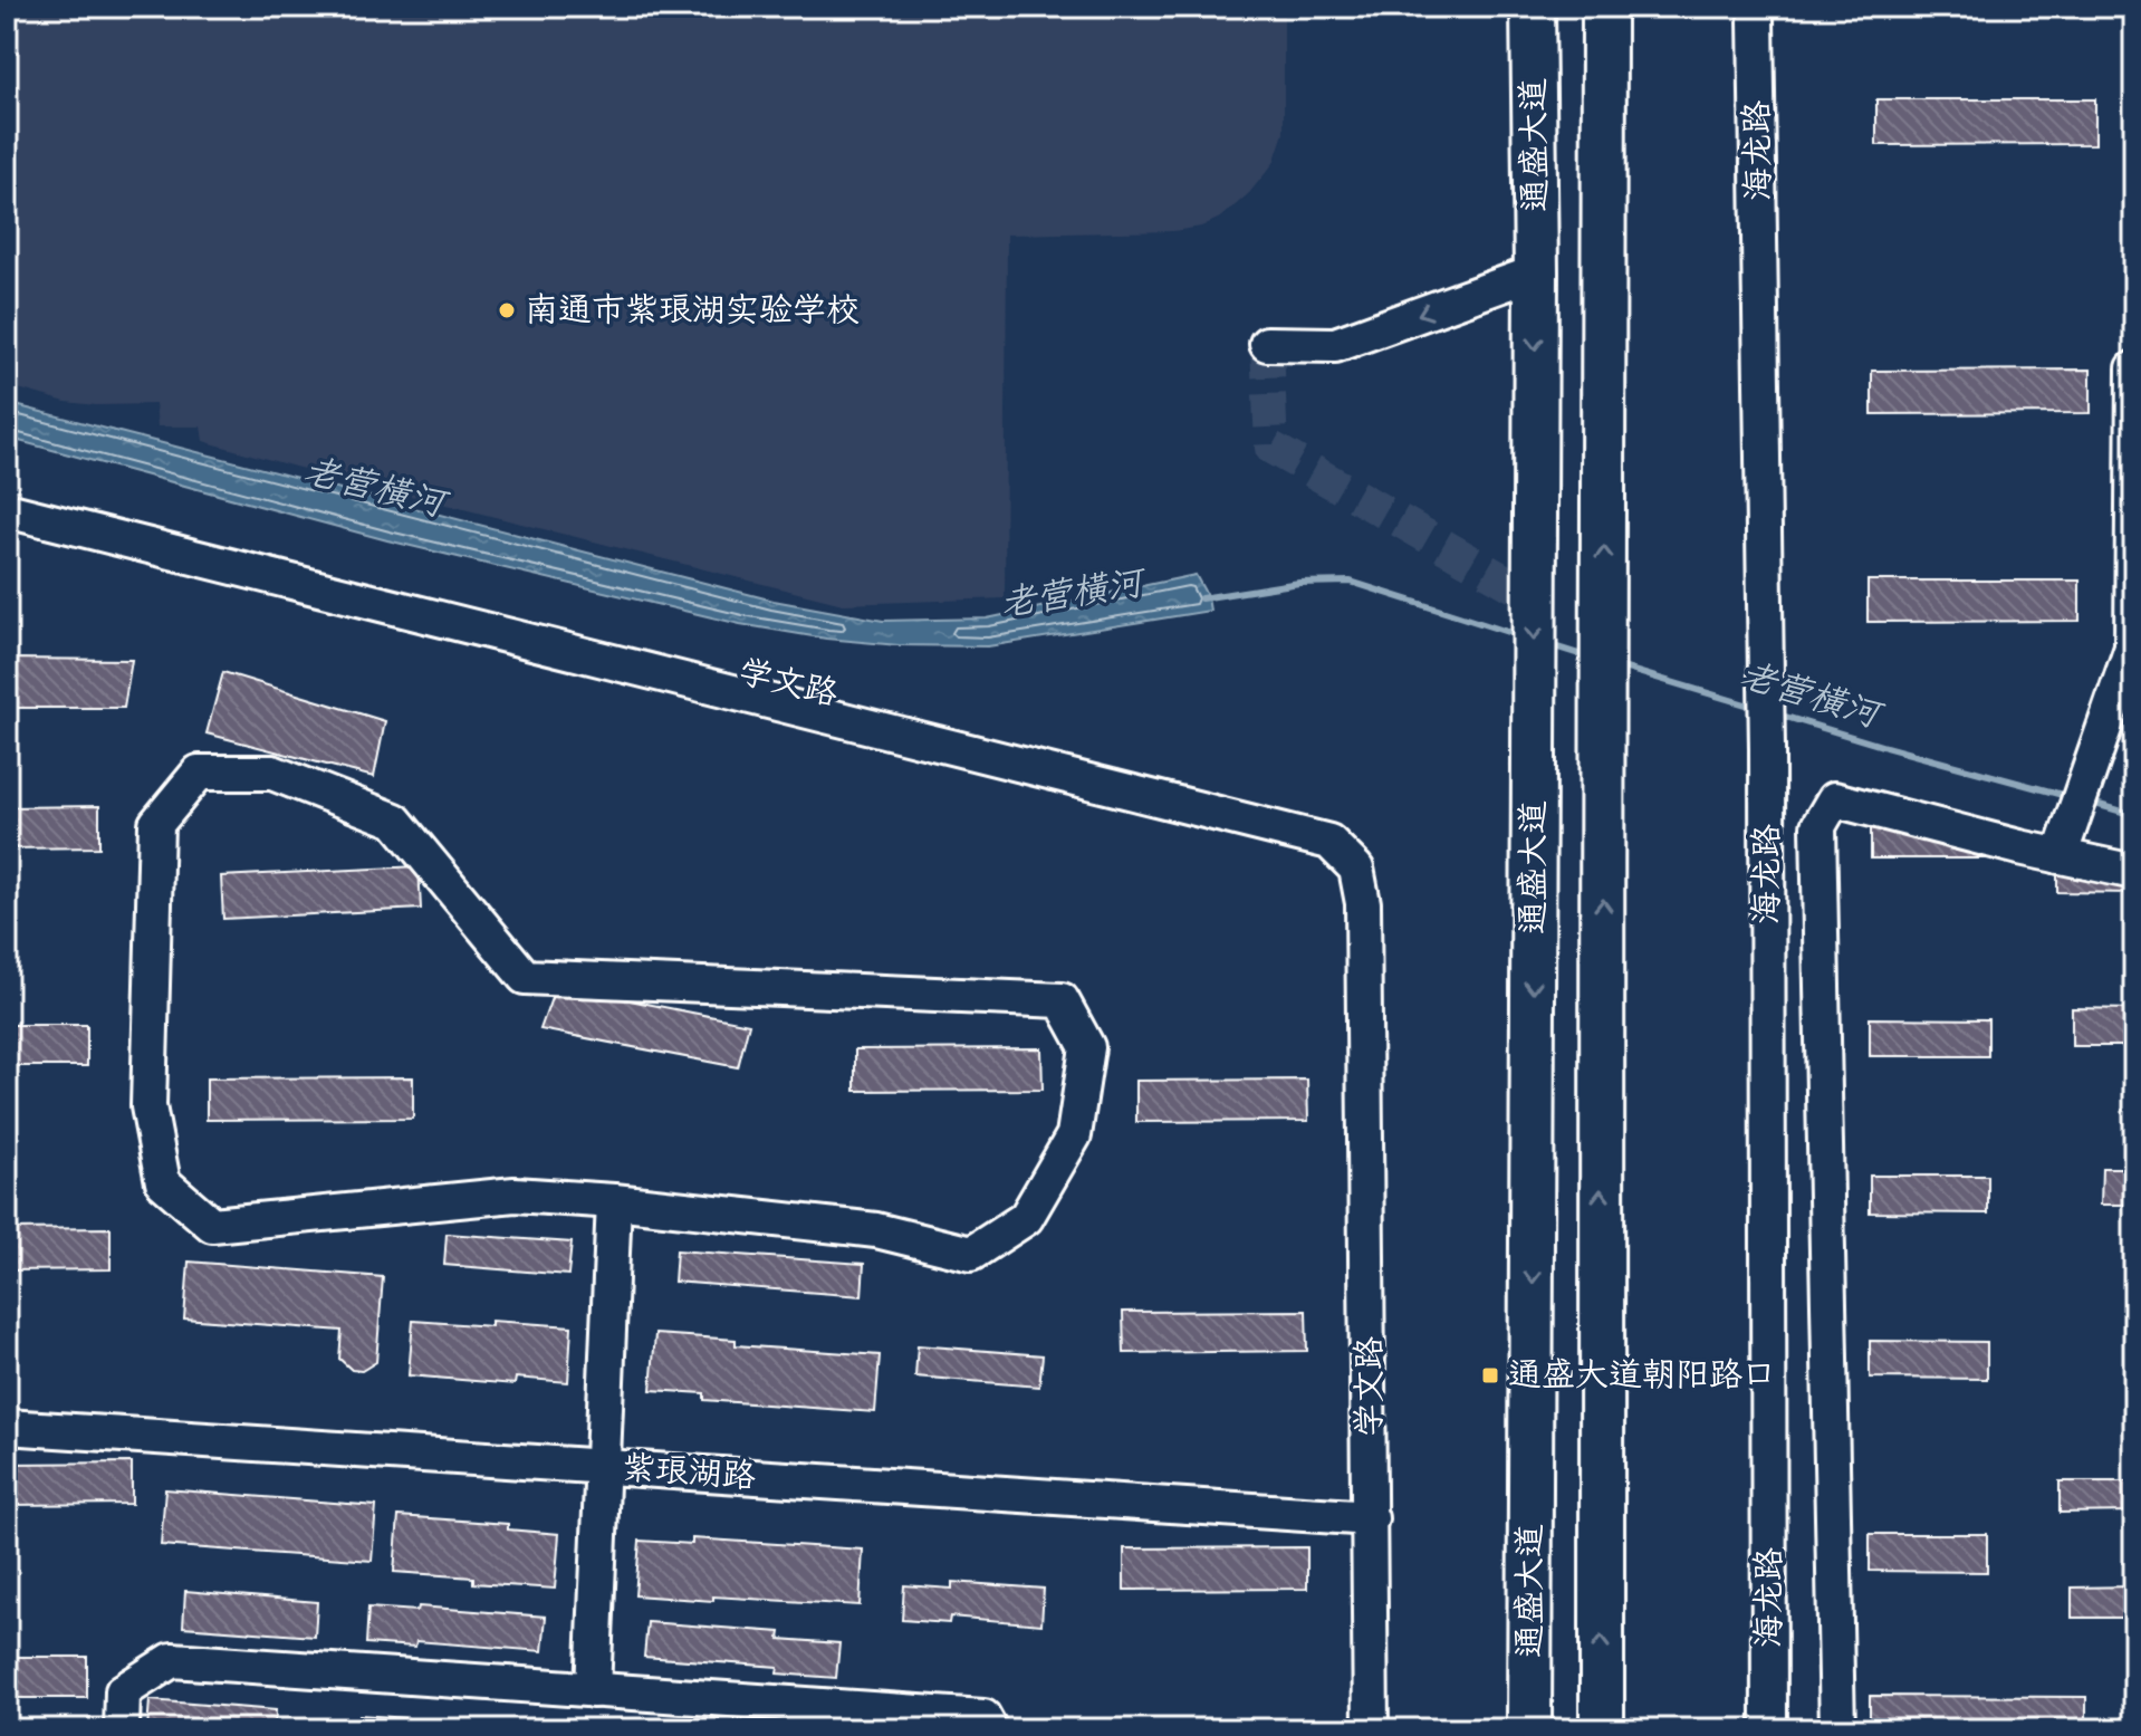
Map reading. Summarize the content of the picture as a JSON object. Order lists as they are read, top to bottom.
{
  "streets": {
    "main road": ["通盛大道"],
    "street": ["海龙路", "学文路", "紫琅湖路"]
  },
  "crossings": [
    ["学文路", "紫琅湖路"]
  ],
  "water": ["老营横河"],
  "places": {
    "other": ["南通市紫琅湖实验学校"],
    "transit": ["通盛大道朝阳路口"]
  }
}
